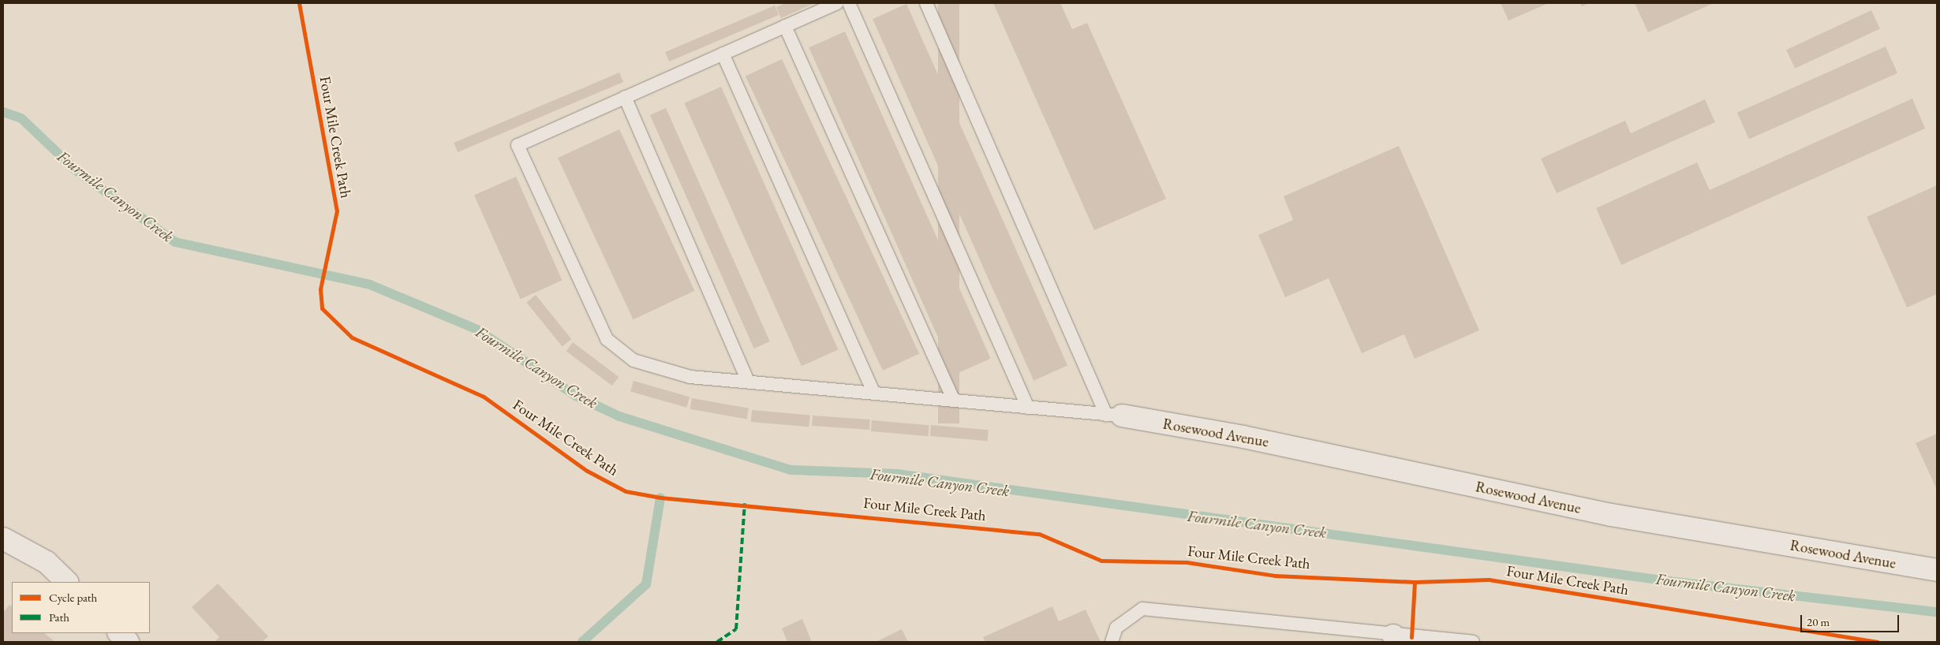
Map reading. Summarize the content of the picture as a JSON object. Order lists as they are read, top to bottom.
{
  "streets": {
    "street": ["Rosewood Avenue"],
    "cycle path": ["Four Mile Creek Path"]
  },
  "water": ["Fourmile Canyon Creek"],
  "legend": ["Cycle path", "Path"],
  "scale_bar": "20 m"
}
